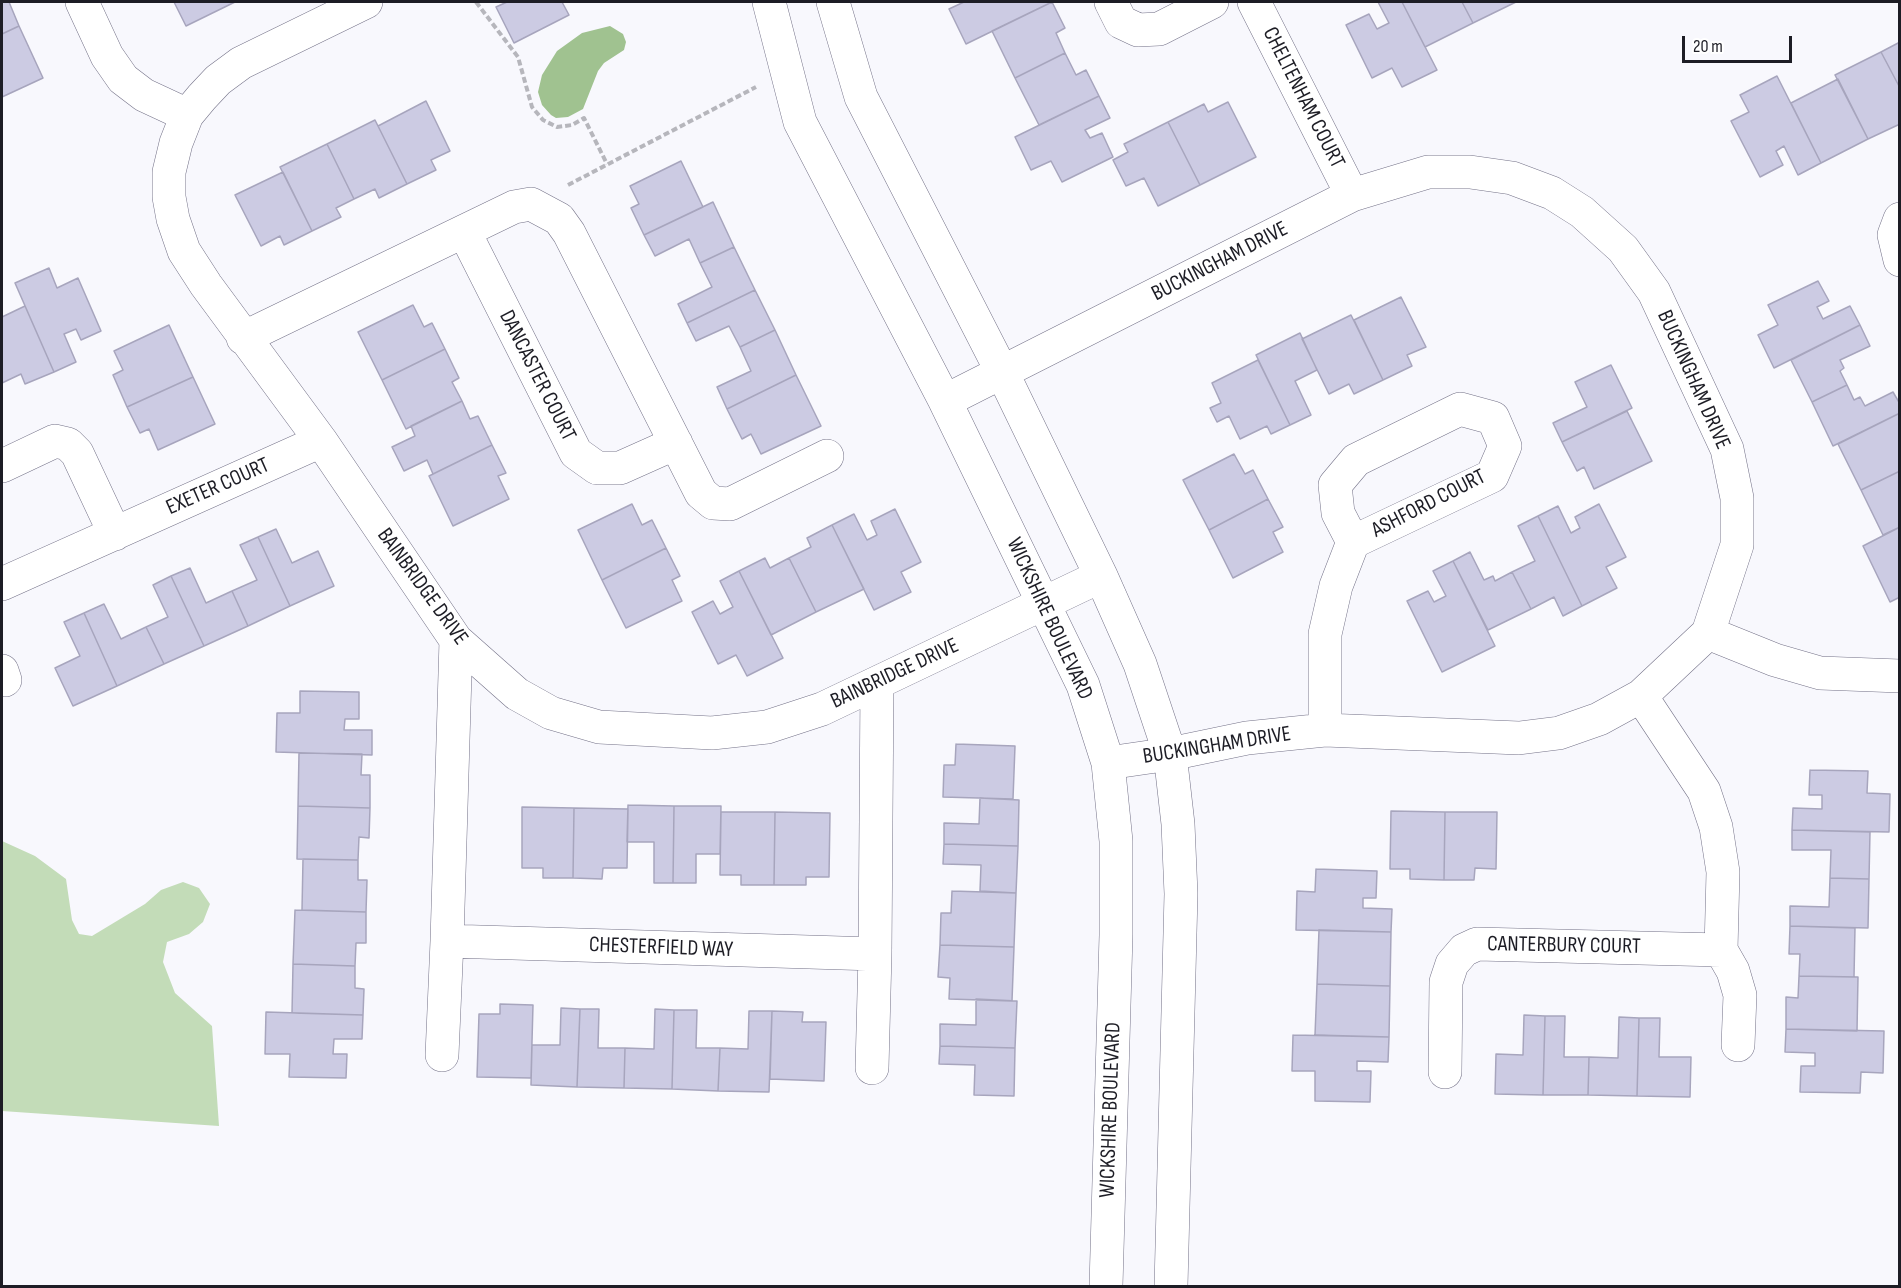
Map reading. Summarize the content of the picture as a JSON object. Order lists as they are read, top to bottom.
{
  "streets": {
    "street": [
      "CHELTENHAM COURT",
      "BUCKINGHAM DRIVE",
      "DANCASTER COURT",
      "EXETER COURT",
      "ASHFORD COURT",
      "BAINBRIDGE DRIVE",
      "WICKSHIRE BOULEVARD",
      "CANTERBURY COURT",
      "CHESTERFIELD WAY"
    ]
  },
  "crossings": [
    ["CHELTENHAM COURT", "BUCKINGHAM DRIVE"],
    ["BUCKINGHAM DRIVE", "ASHFORD COURT"],
    ["BUCKINGHAM DRIVE", "WICKSHIRE BOULEVARD"],
    ["EXETER COURT", "BAINBRIDGE DRIVE"],
    ["BAINBRIDGE DRIVE", "WICKSHIRE BOULEVARD"]
  ],
  "scale_bar": "20 m"
}
